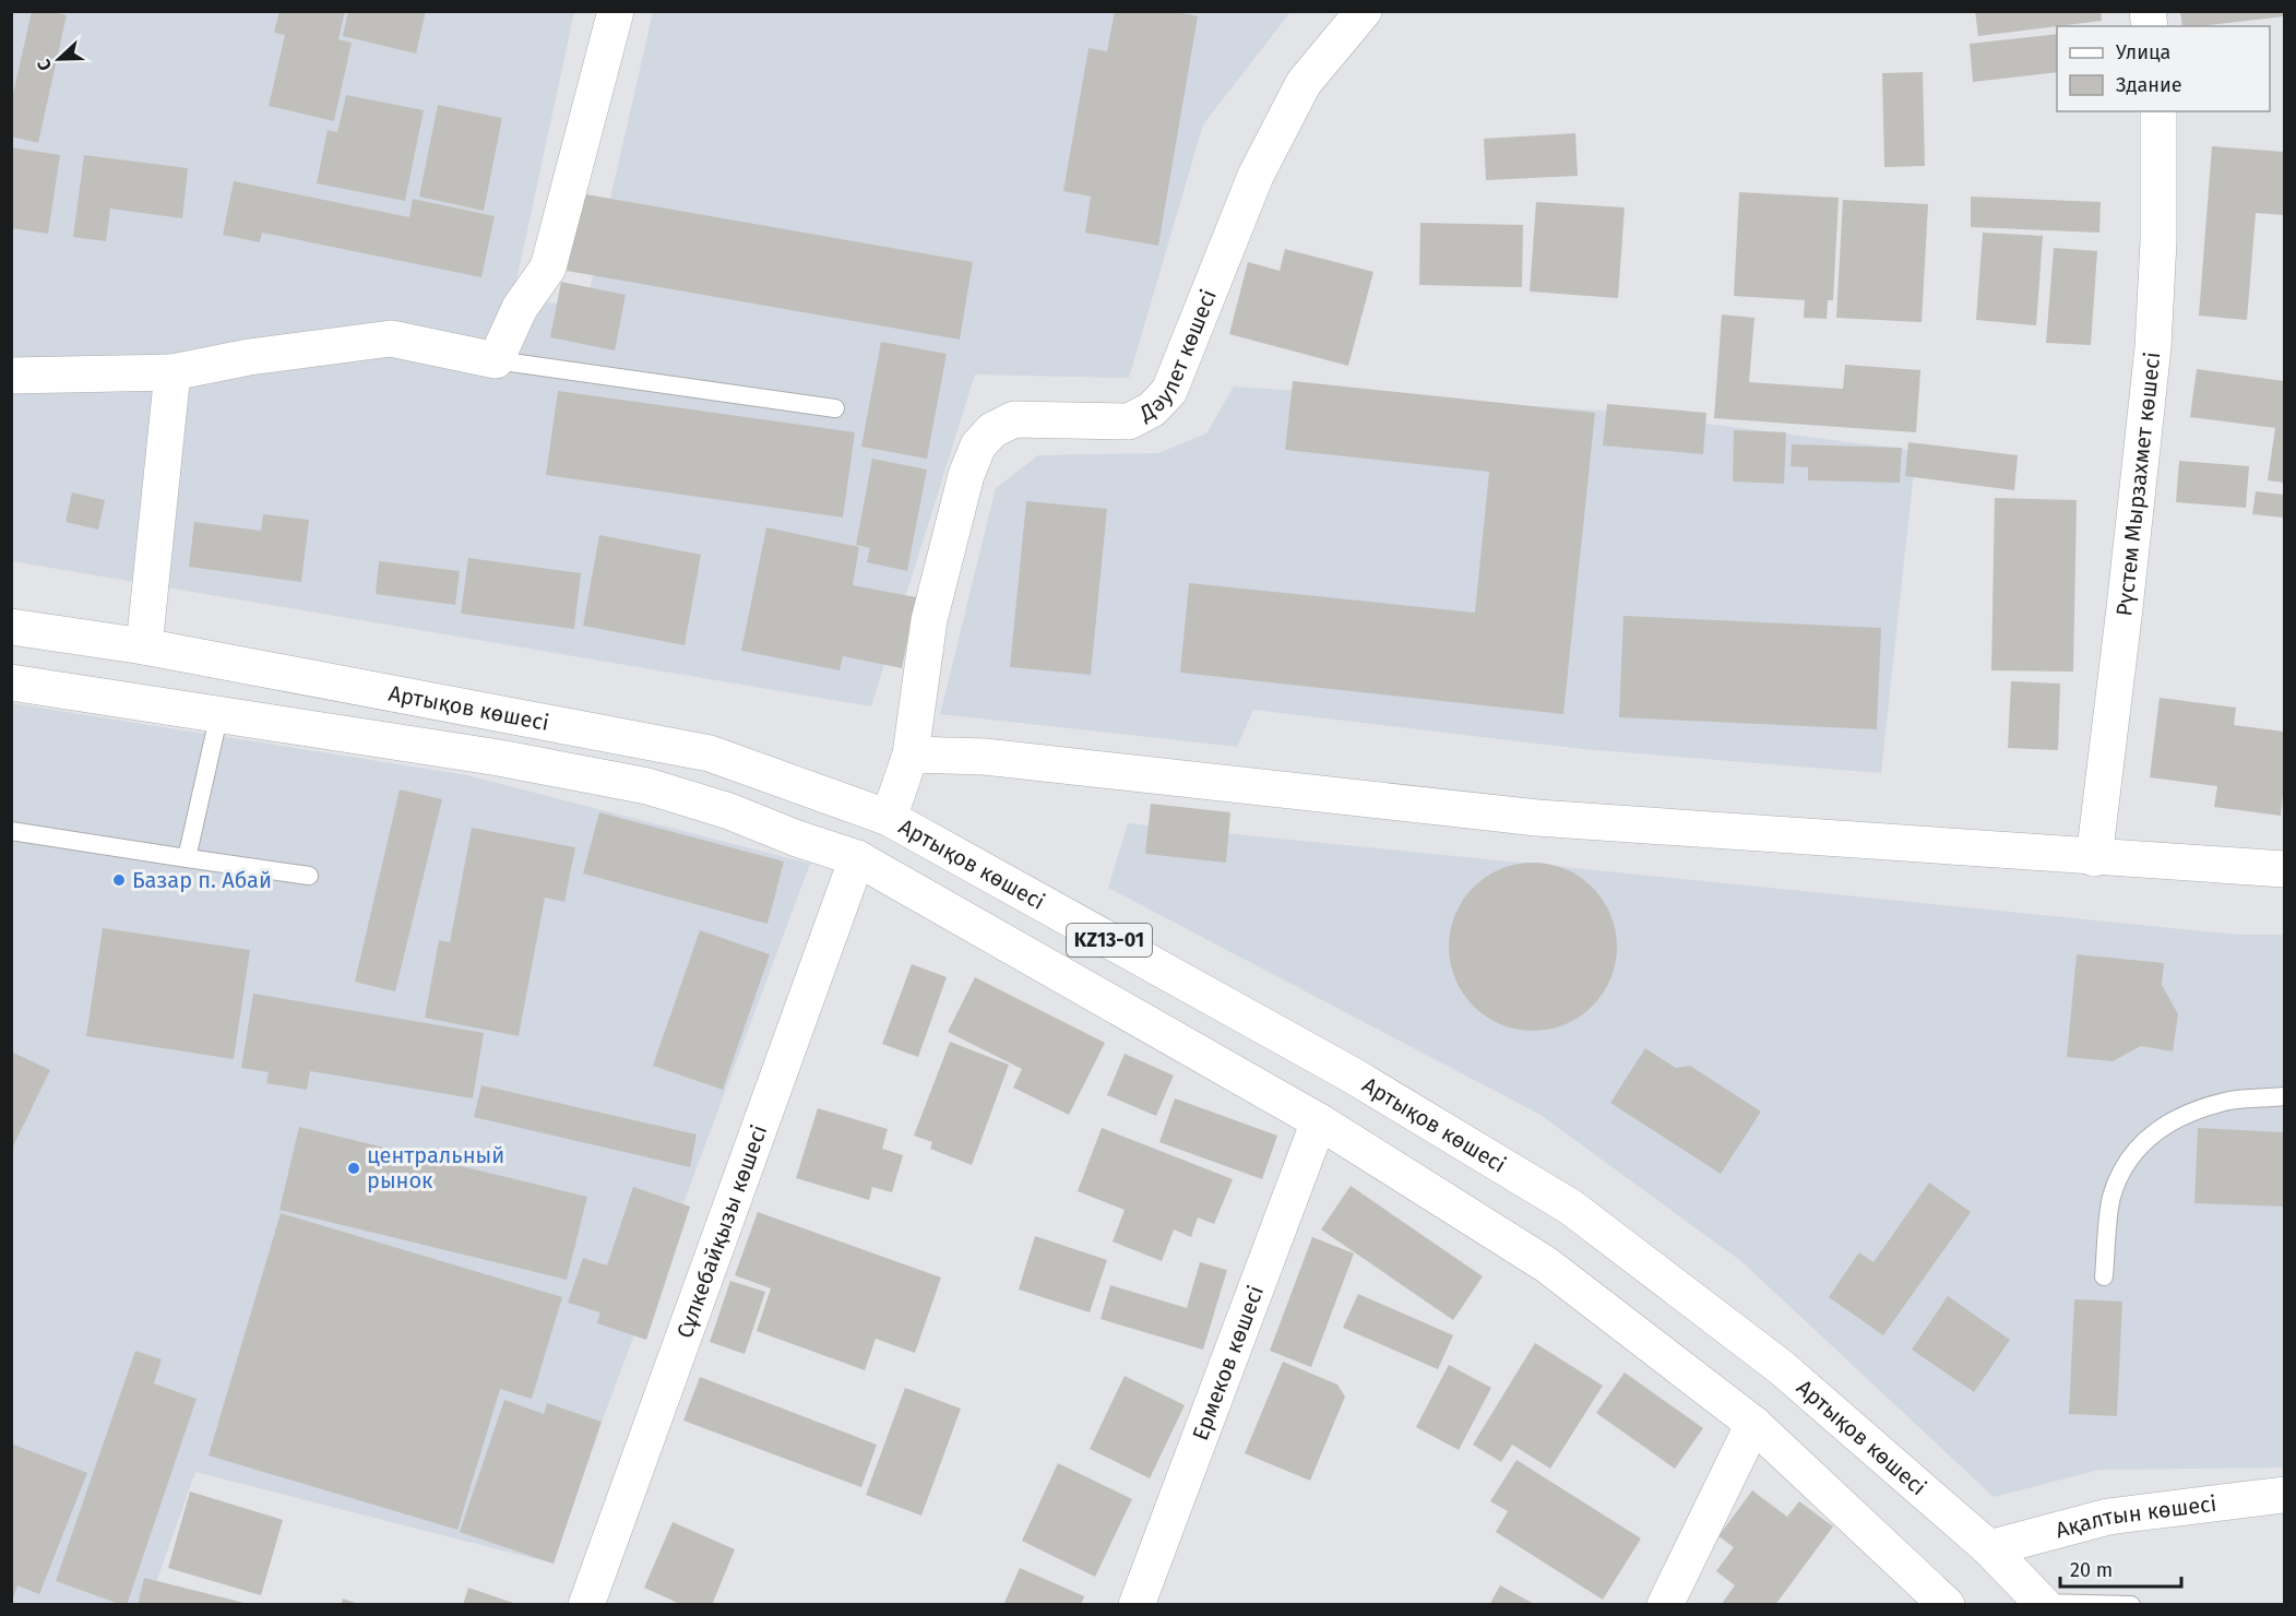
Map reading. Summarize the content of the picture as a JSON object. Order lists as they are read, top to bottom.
{
  "streets": {
    "main road": [
      "Дәулет көшесі",
      "Рүстем Мырзахмет көшесі",
      "Артықов көшесі",
      "KZ13-01",
      "Сұлкебайқызы көшесі",
      "Ермеков көшесі",
      "Ақалтын көшесі"
    ]
  },
  "crossings": [
    ["Дәулет көшесі", "Артықов көшесі"],
    ["Артықов көшесі", "Ақалтын көшесі"]
  ],
  "places": ["Базар п. Абай", "центральный рынок"],
  "legend": ["Улица", "Здание"],
  "scale_bar": "20 m",
  "north": "left"
}
